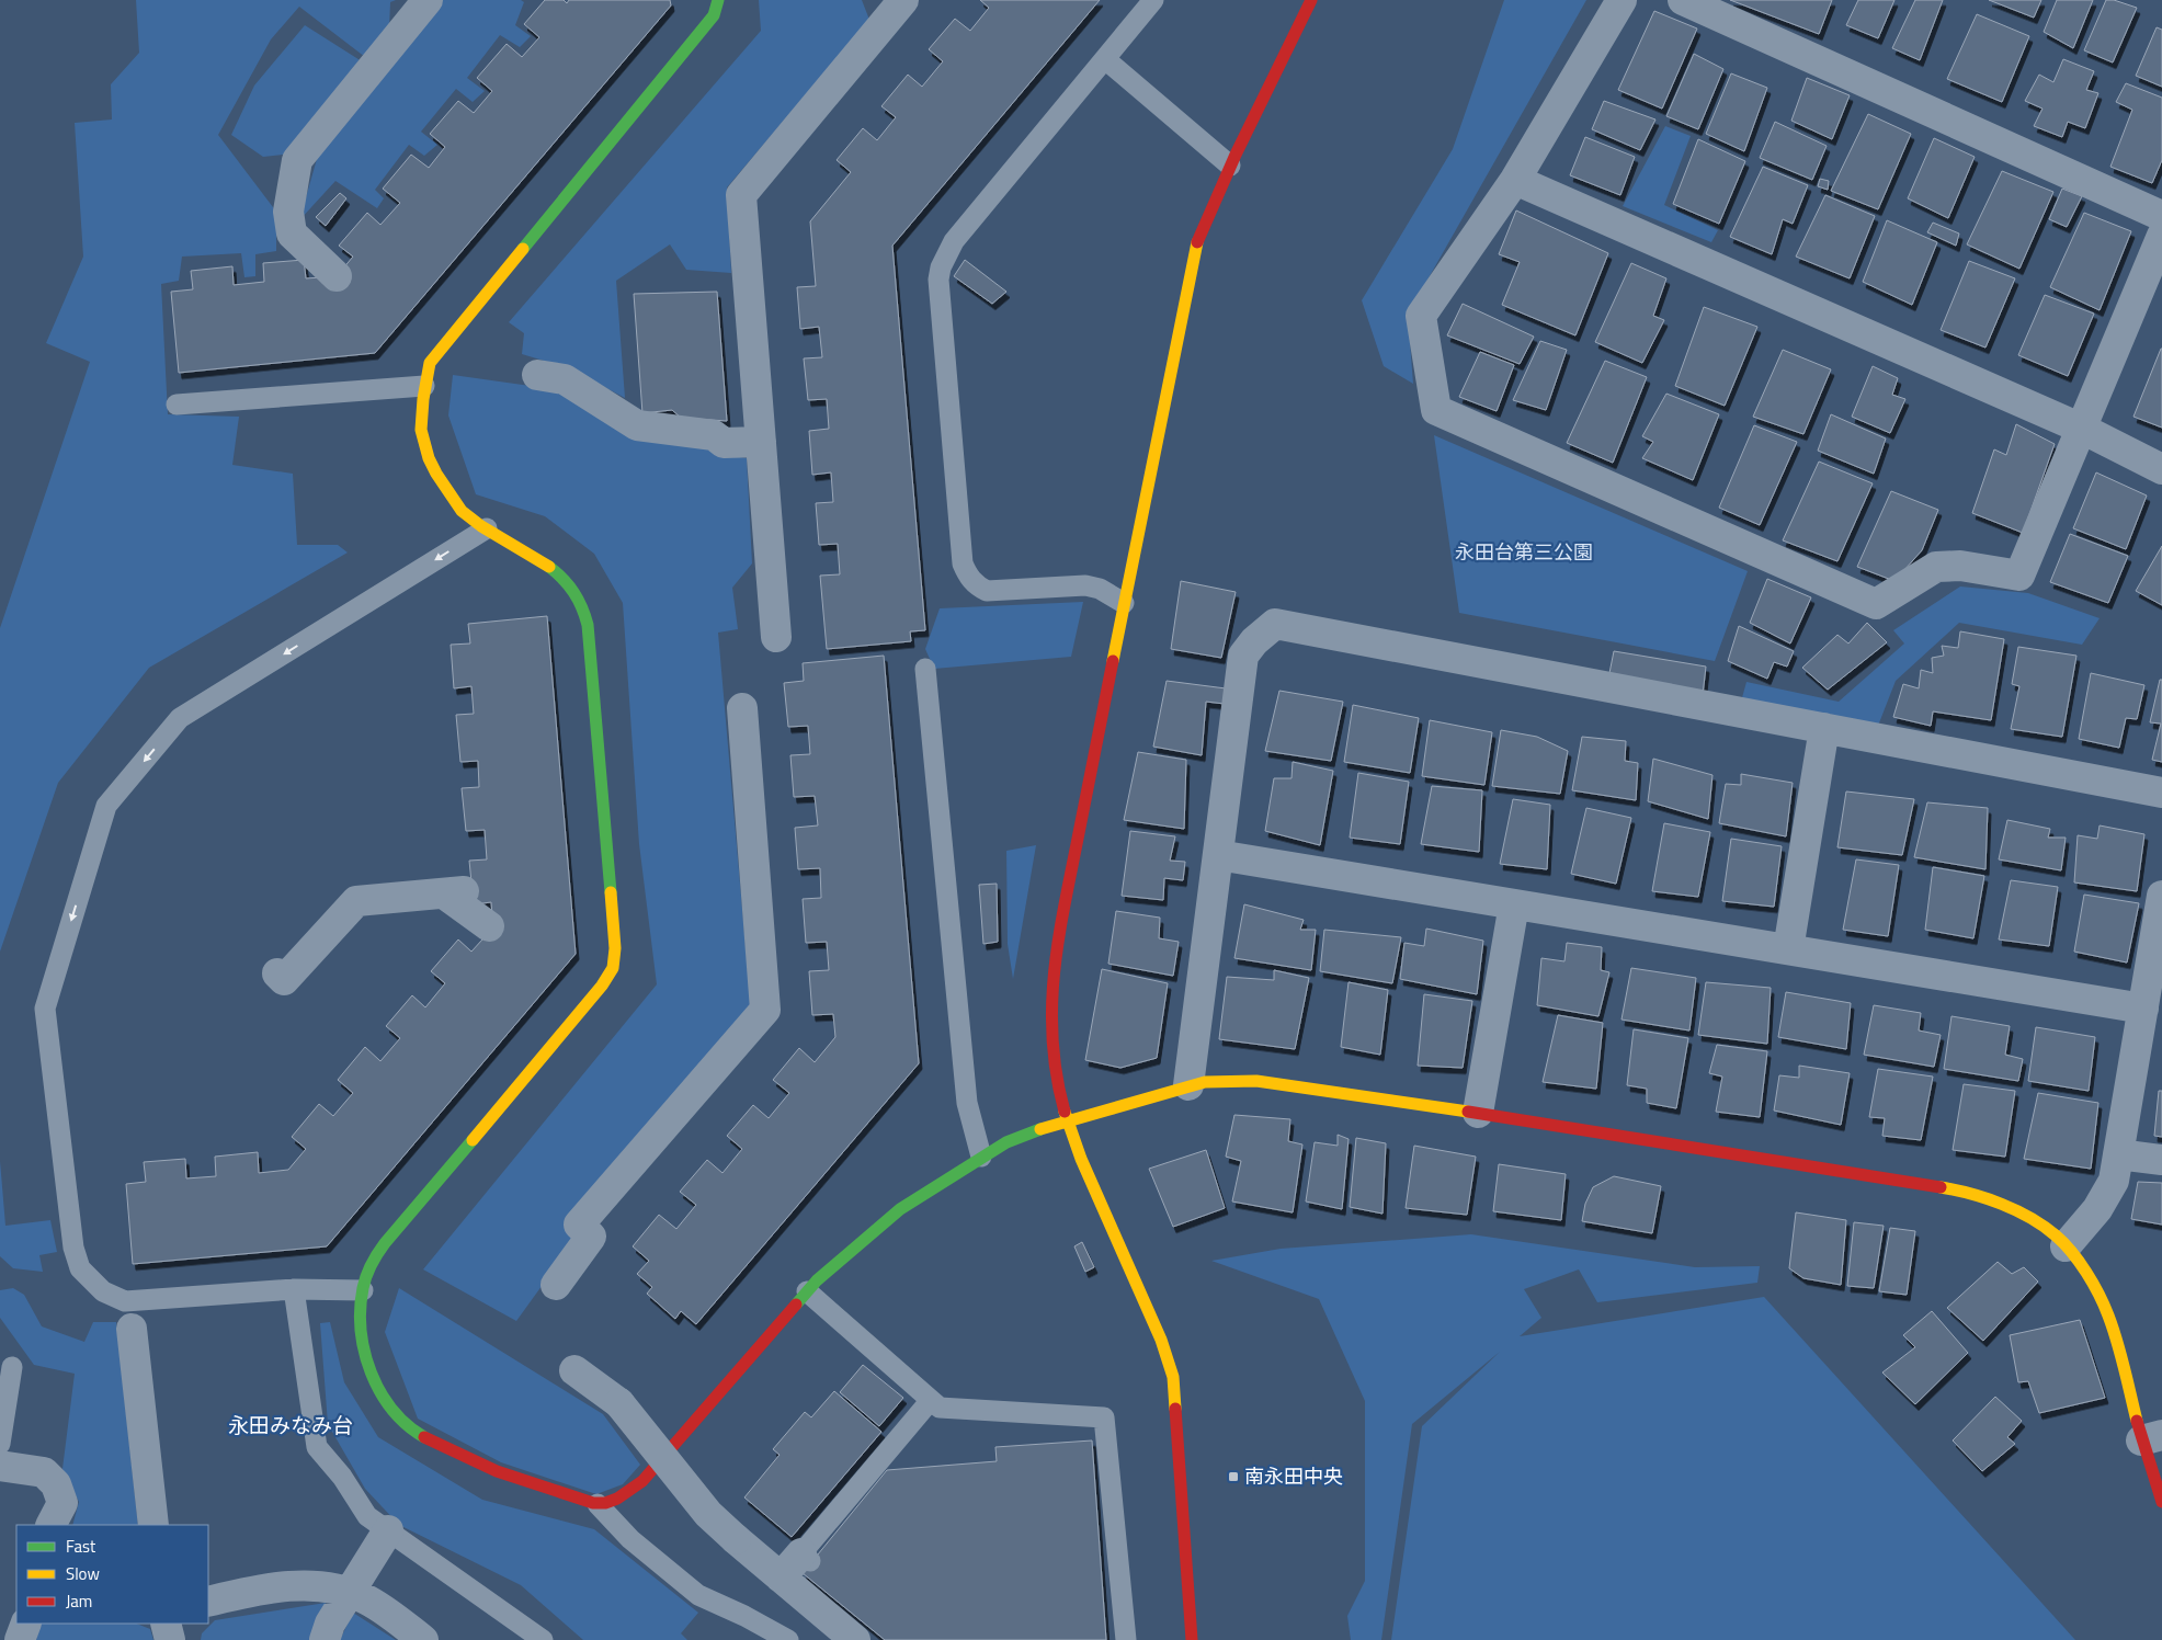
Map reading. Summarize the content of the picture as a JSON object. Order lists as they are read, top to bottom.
{
  "districts": ["永田みなみ台"],
  "parks": ["永田台第三公園"],
  "places": {
    "transit": ["南永田中央"]
  },
  "legend": ["Fast", "Slow", "Jam"]
}
